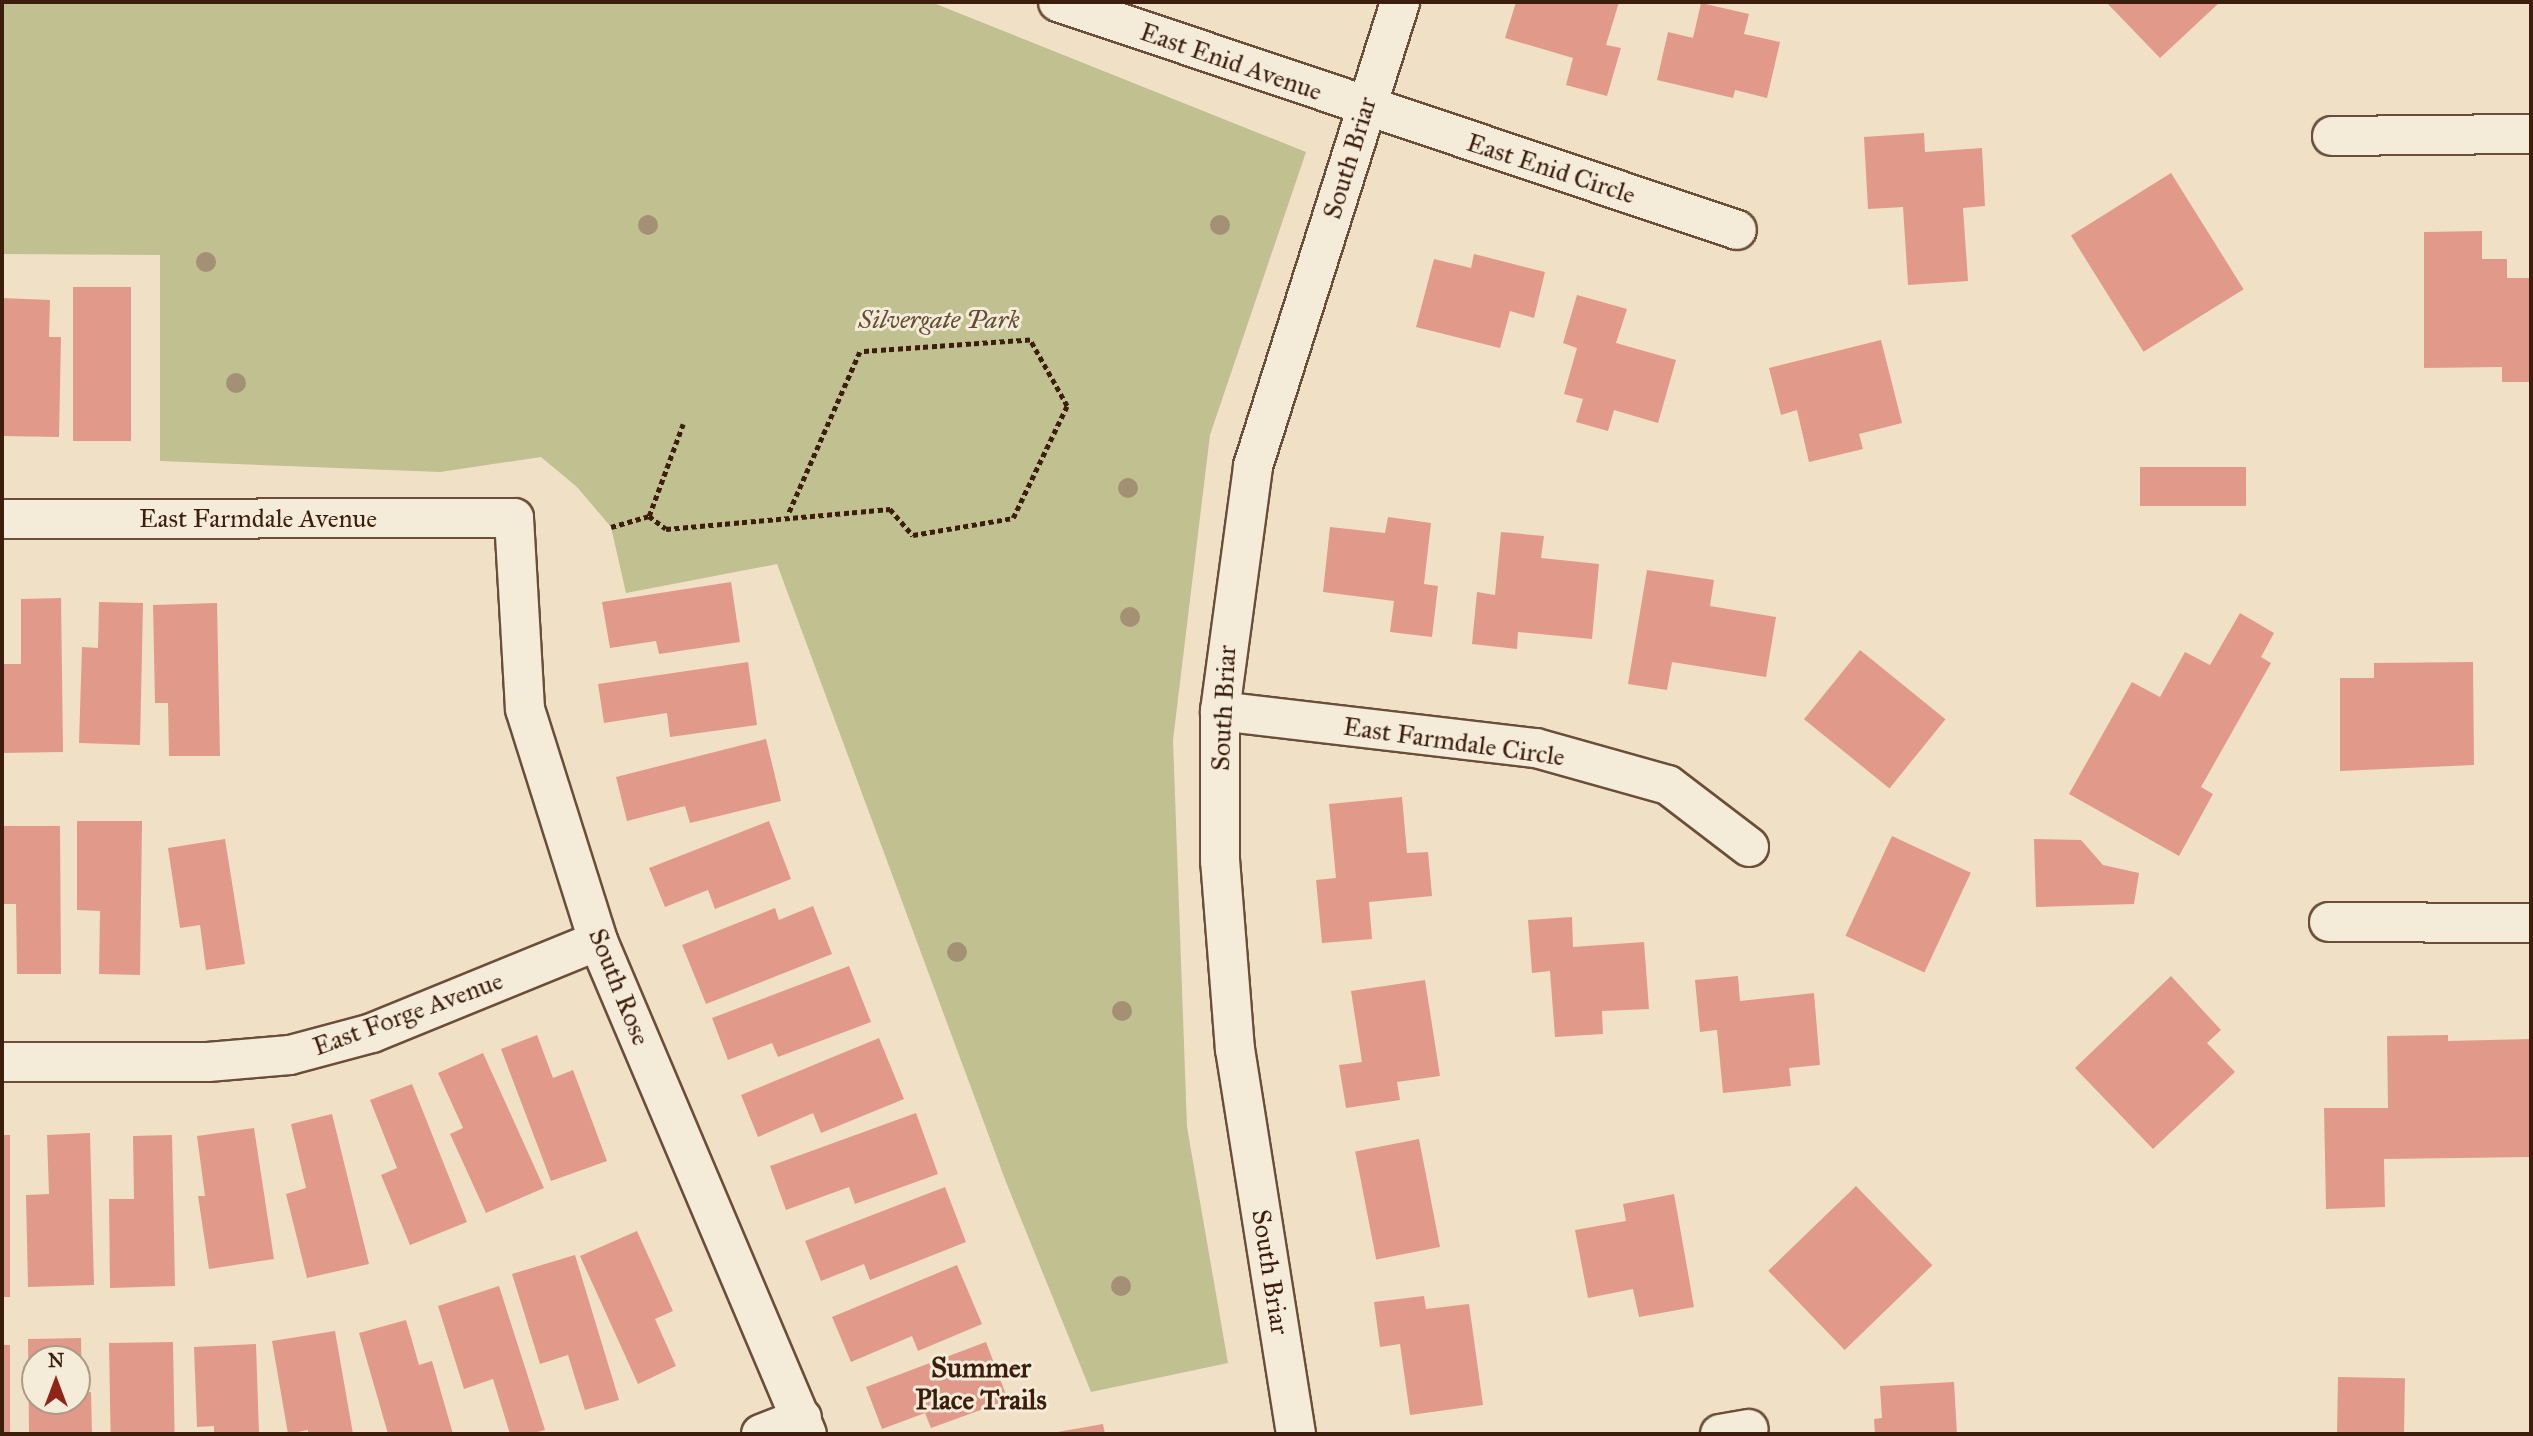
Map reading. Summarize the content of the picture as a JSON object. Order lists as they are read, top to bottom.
{
  "streets": {
    "street": [
      "East Enid Avenue",
      "South Briar",
      "East Enid Circle",
      "East Farmdale Avenue",
      "East Farmdale Circle",
      "South Rose",
      "East Forge Avenue"
    ]
  },
  "crossings": [
    ["East Enid Avenue", "South Briar"],
    ["East Enid Avenue", "East Enid Circle"],
    ["South Briar", "East Enid Circle"],
    ["South Briar", "East Farmdale Circle"],
    ["East Farmdale Avenue", "South Rose"],
    ["South Rose", "East Forge Avenue"]
  ],
  "districts": ["Summer Place Trails"],
  "parks": ["Silvergate Park"],
  "north": "top"
}
